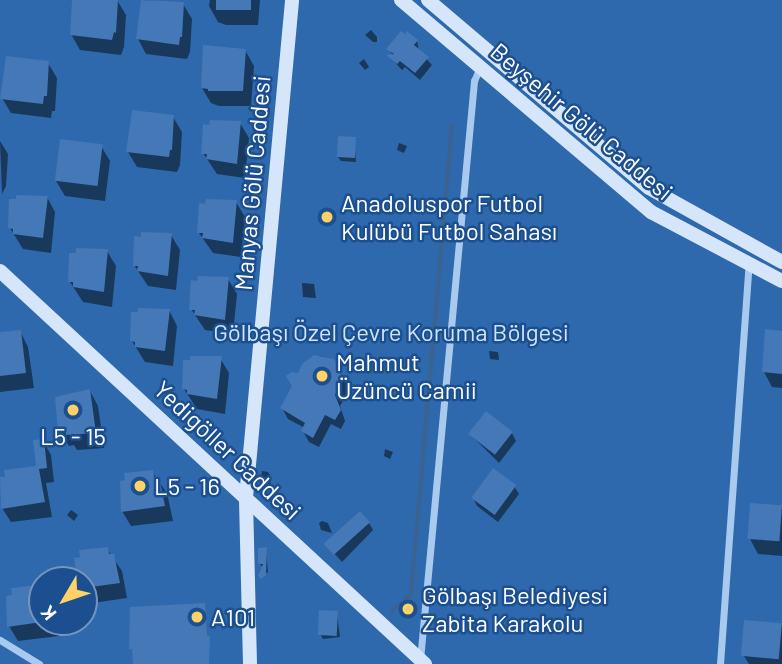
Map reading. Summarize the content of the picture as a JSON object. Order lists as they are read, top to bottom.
{
  "streets": {
    "street": ["Beyşehir Gölü Caddesi", "Manyas Gölü Caddesi", "Yedigöller Caddesi"]
  },
  "crossings": [
    ["Manyas Gölü Caddesi", "Yedigöller Caddesi"]
  ],
  "parks": ["Gölbaşı Özel Çevre Koruma Bölgesi"],
  "places": [
    "Anadoluspor Futbol Kulübü Futbol Sahası",
    "Mahmut Üzüncü Camii",
    "L5 - 15",
    "L5 - 16",
    "Gölbaşı Belediyesi Zabita Karakolu",
    "A101"
  ],
  "north": "bottom left"
}
